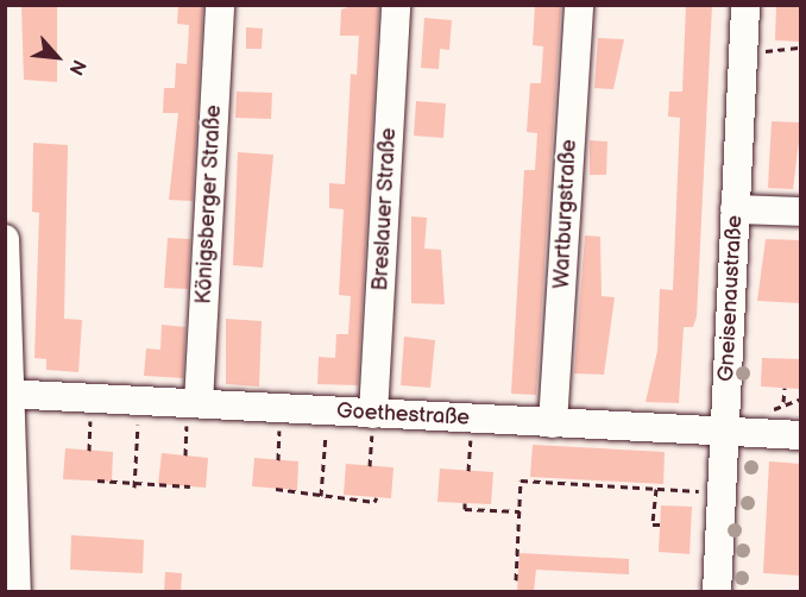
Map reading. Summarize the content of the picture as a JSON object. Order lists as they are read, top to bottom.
{
  "streets": {
    "street": [
      "Königsberger Straße",
      "Breslauer Straße",
      "Wartburgstraße",
      "Gneisenaustraße",
      "Goethestraße"
    ]
  },
  "crossings": [
    ["Königsberger Straße", "Goethestraße"],
    ["Breslauer Straße", "Goethestraße"],
    ["Wartburgstraße", "Goethestraße"],
    ["Gneisenaustraße", "Goethestraße"]
  ],
  "north": "bottom right"
}
